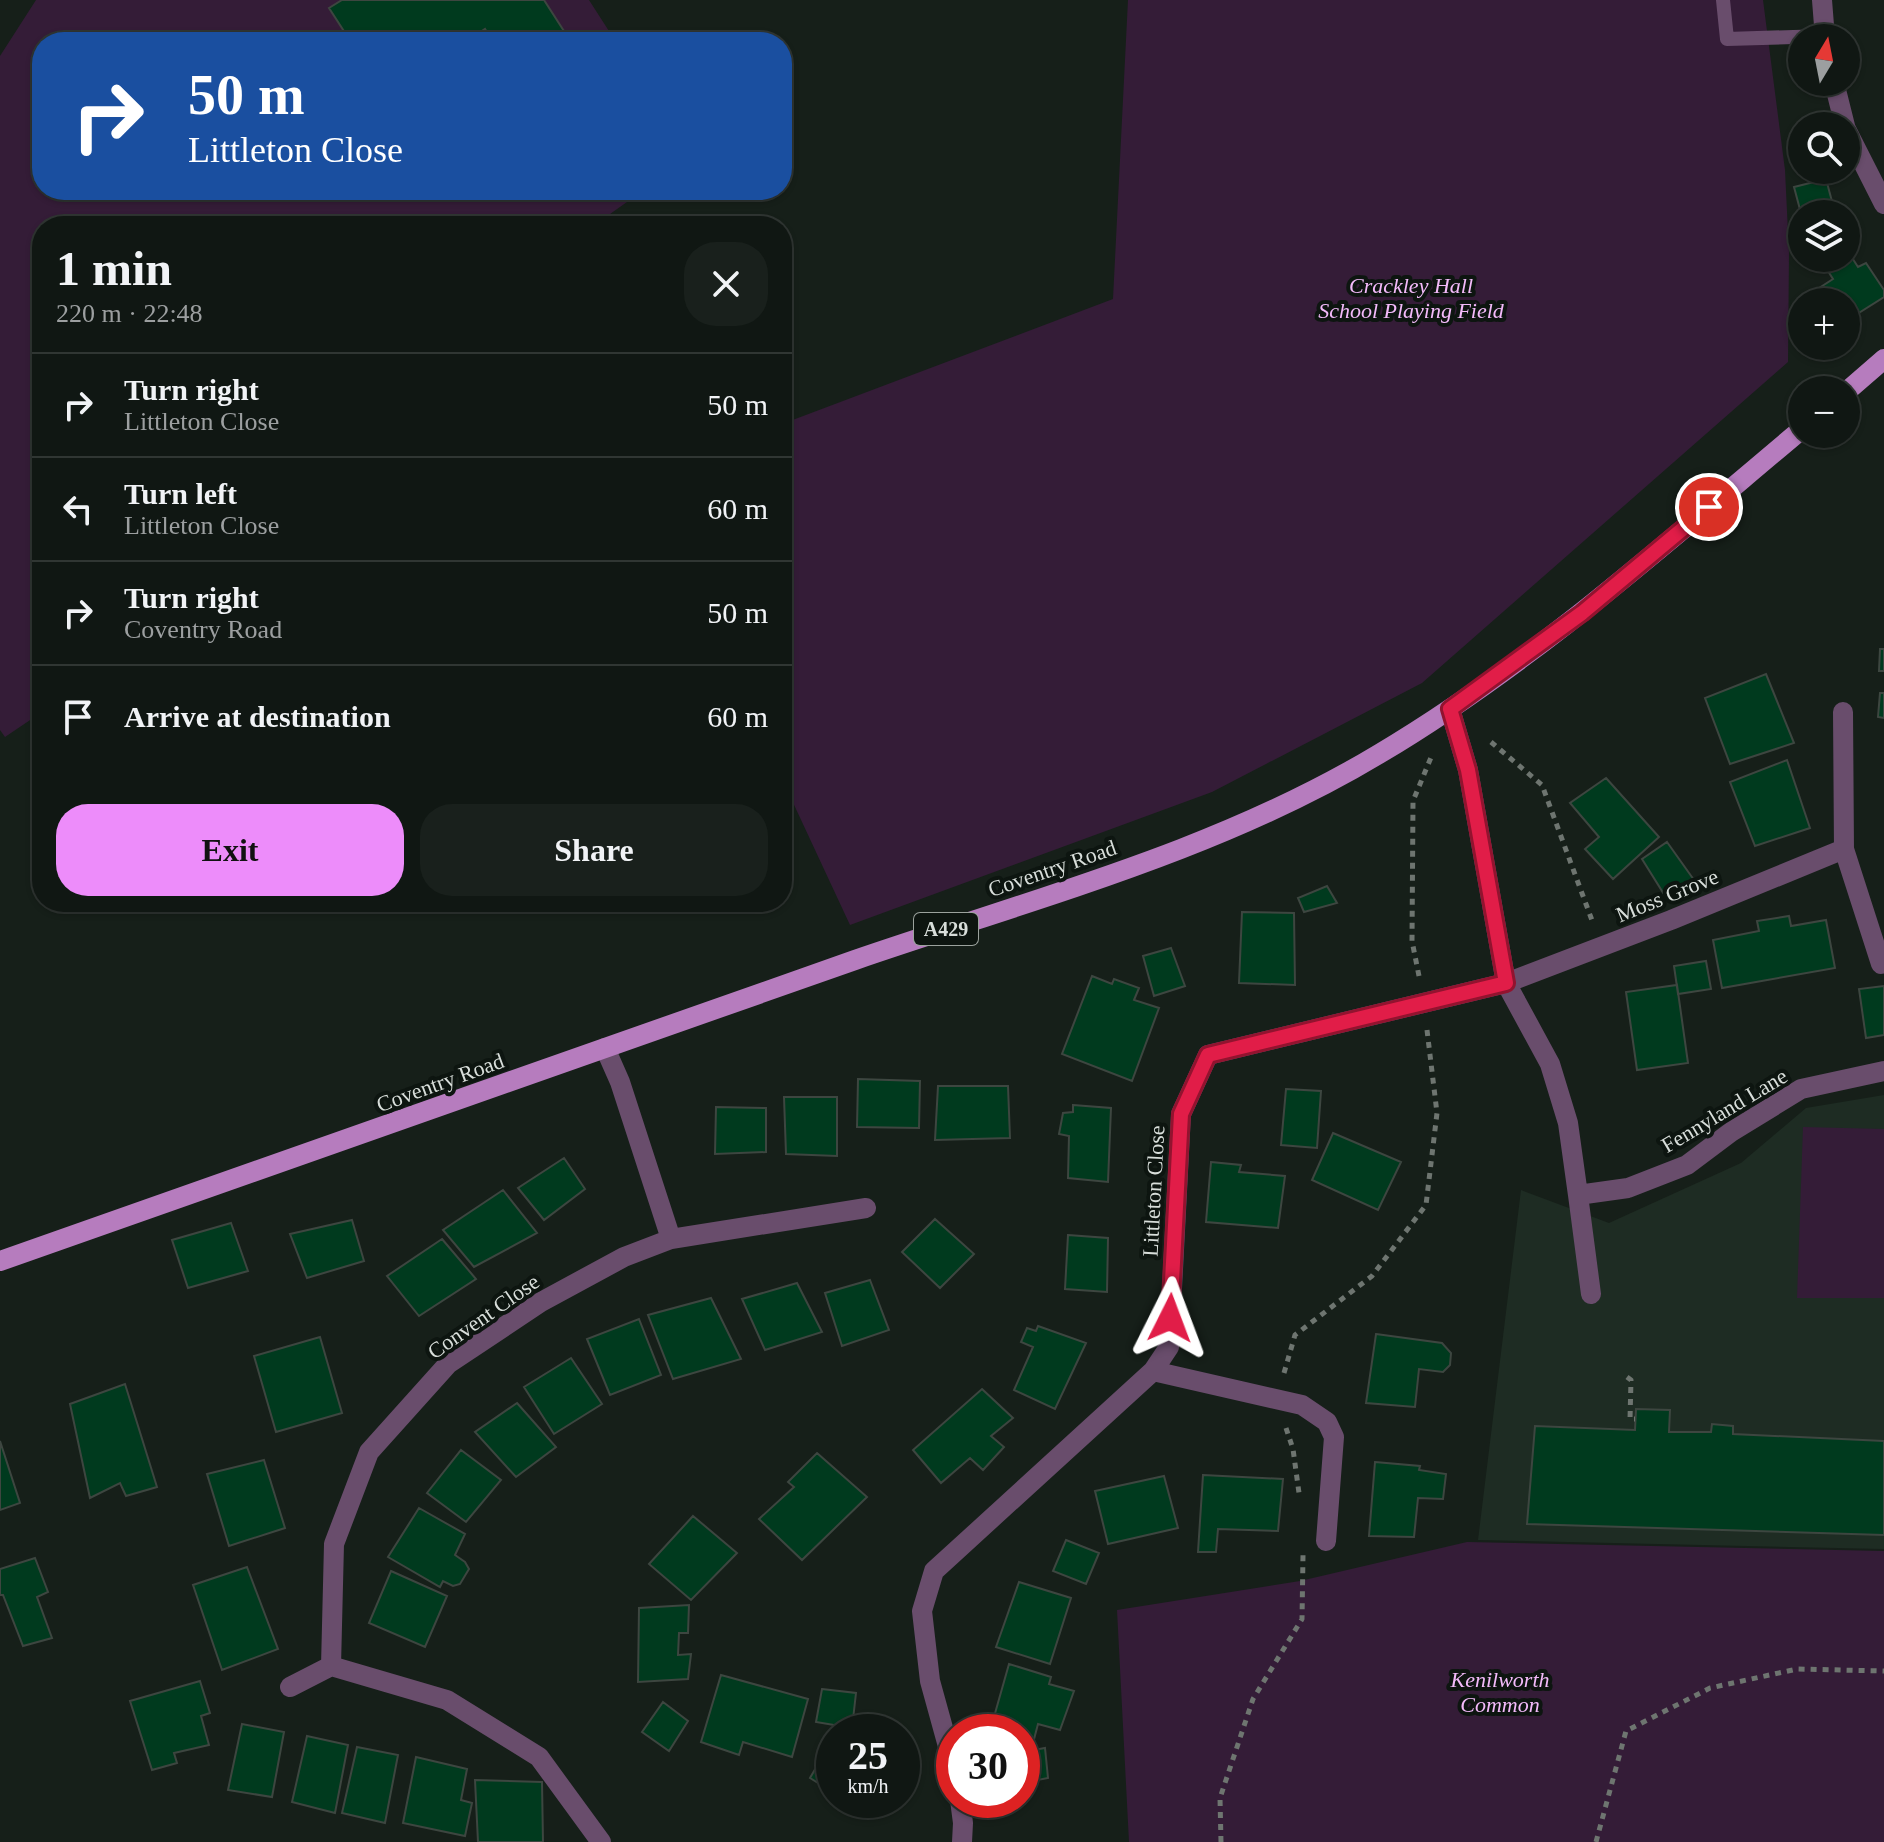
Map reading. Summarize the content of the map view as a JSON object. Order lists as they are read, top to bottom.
{
  "streets": {
    "main road": ["Coventry Road", "A429"],
    "street": [
      "Moss Grove",
      "Fennyland Lane",
      "Littleton Close",
      "Convent Close"
    ]
  },
  "crossings": [
    ["Moss Grove", "Littleton Close"]
  ],
  "parks": ["Crackley Hall School Playing Field", "Kenilworth Common"],
  "north": "top",
  "page": {
    "map_buttons": ["+", "−"],
    "turn": ["50 m", "Littleton Close"],
    "heading": ["1 min", "220 m · 22:48"],
    "list": [
      {
        "name": "Turn right",
        "note": "Littleton Close",
        "value": "50 m"
      },
      {
        "name": "Turn left",
        "note": "Littleton Close",
        "value": "60 m"
      },
      {
        "name": "Turn right",
        "note": "Coventry Road",
        "value": "50 m"
      },
      {
        "name": "Arrive at destination",
        "value": "60 m"
      }
    ],
    "buttons": ["Exit", "Share"],
    "speed": "25 km/h",
    "limit": "30"
  }
}
